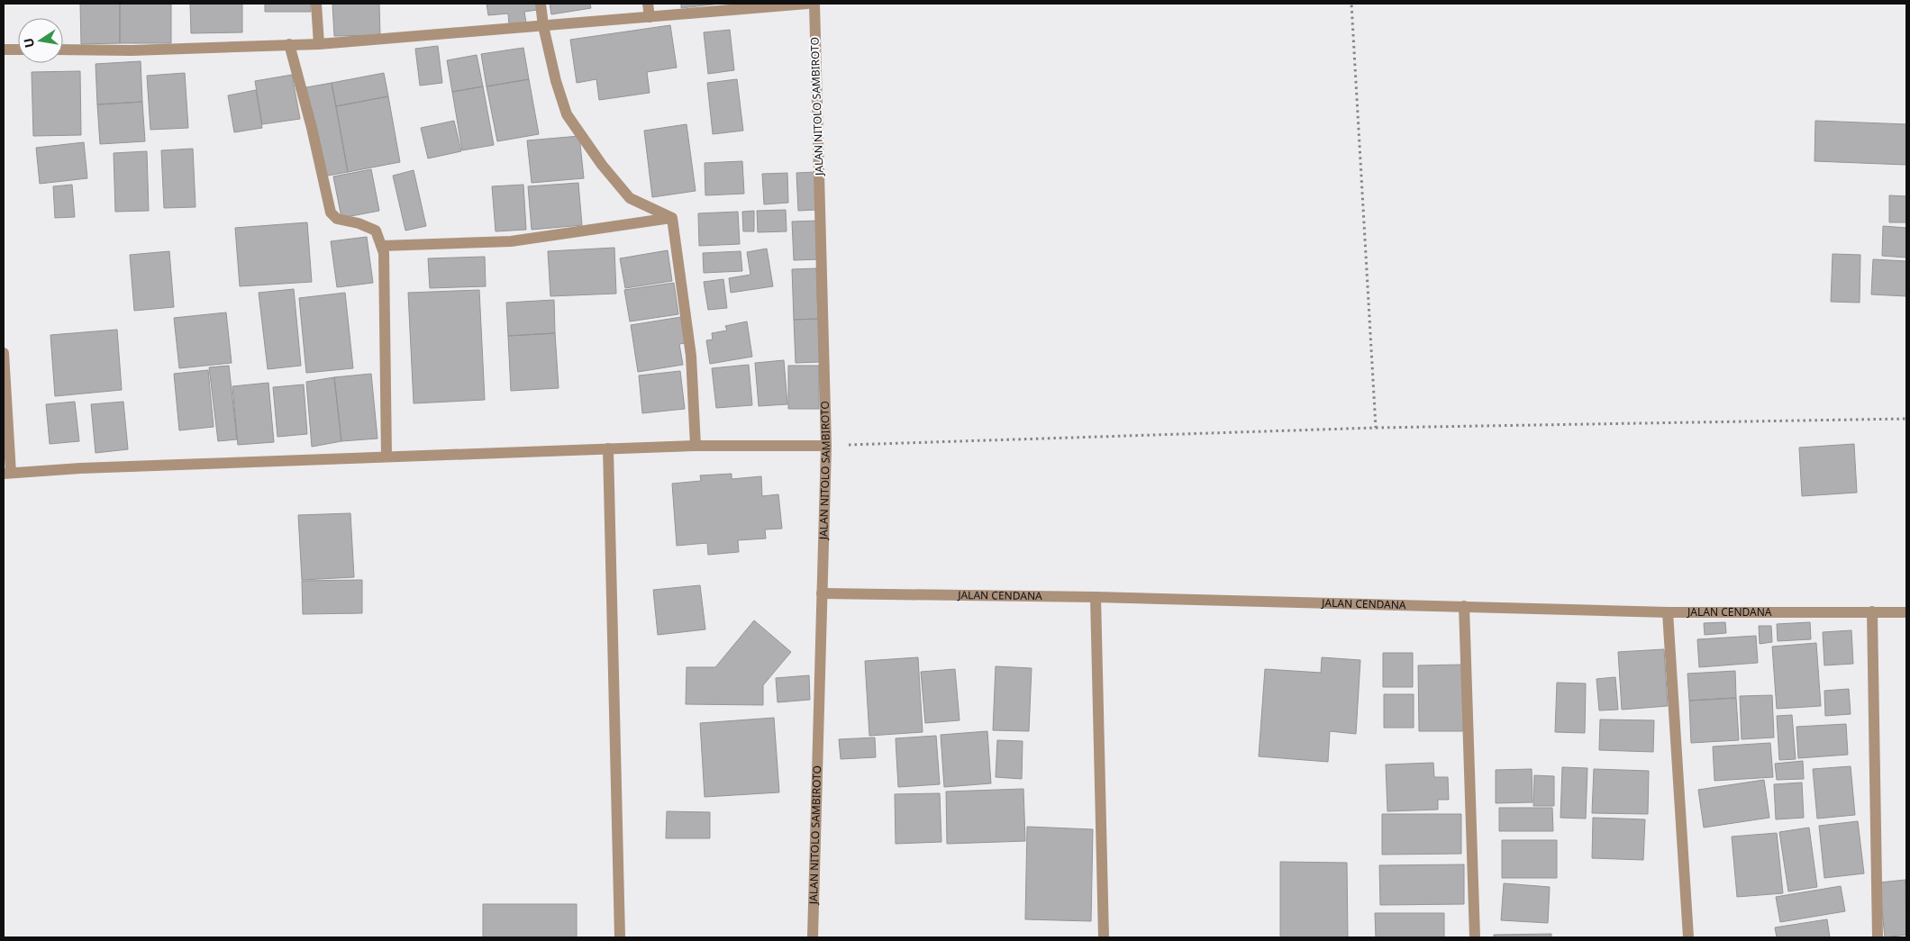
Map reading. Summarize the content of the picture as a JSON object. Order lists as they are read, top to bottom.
{
  "streets": {
    "street": ["JALAN NITOLO SAMBIROTO", "JALAN CENDANA"]
  },
  "crossings": [
    ["JALAN NITOLO SAMBIROTO", "JALAN CENDANA"]
  ],
  "north": "left"
}
